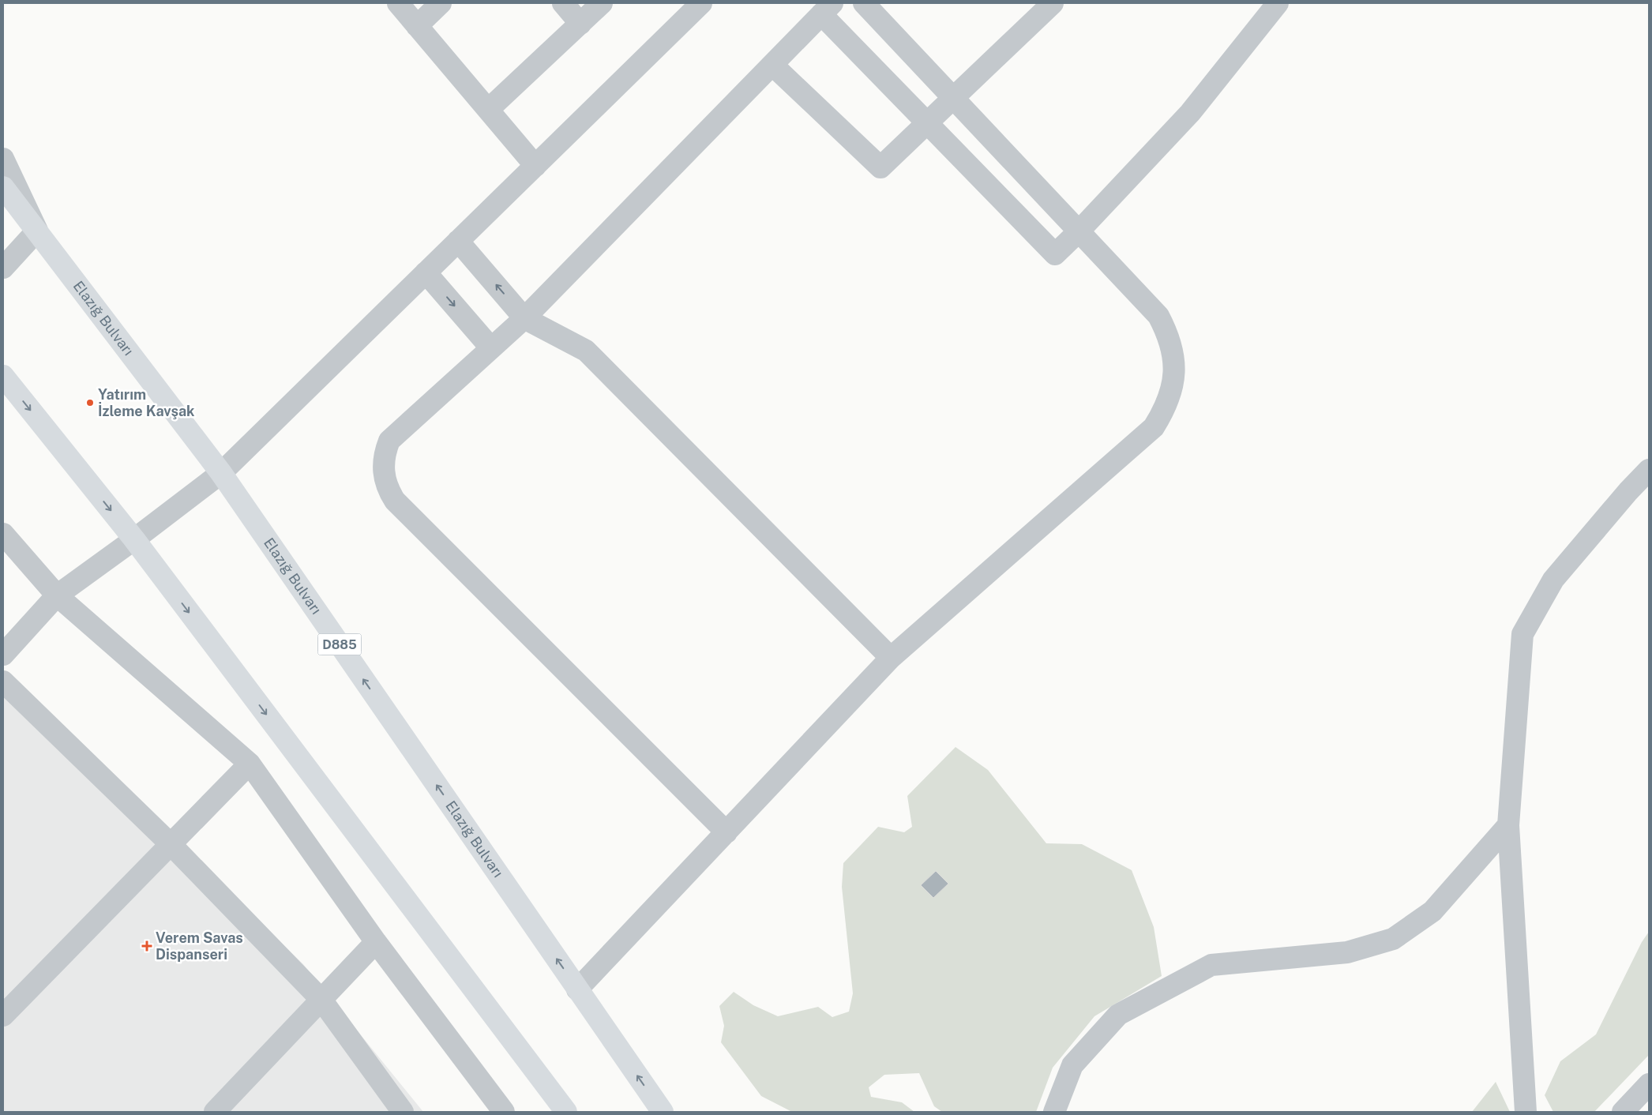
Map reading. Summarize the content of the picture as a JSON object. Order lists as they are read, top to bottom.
{
  "streets": {
    "highway": ["Elazığ Bulvarı", "D885"]
  },
  "places": {
    "other": ["Yatırım İzleme Kavşak"],
    "health": ["Verem Savas Dispanseri"]
  }
}
